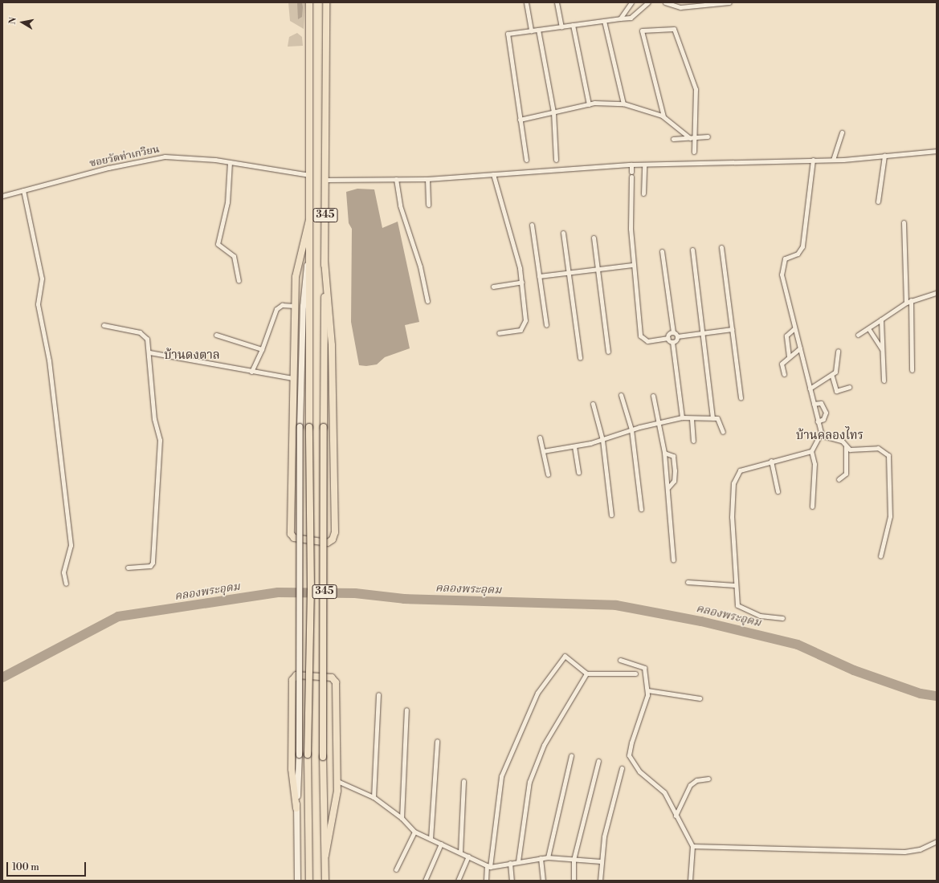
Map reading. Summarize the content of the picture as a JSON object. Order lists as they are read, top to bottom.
{
  "streets": {
    "main road": ["345"],
    "street": ["ซอยวัดท่าเกวียน"]
  },
  "crossings": [
    ["ซอยวัดท่าเกวียน", "345"]
  ],
  "districts": ["บ้านดงตาล", "บ้านคลองไทร"],
  "water": ["คลองพระอุดม"],
  "scale_bar": "100 m",
  "north": "left"
}
